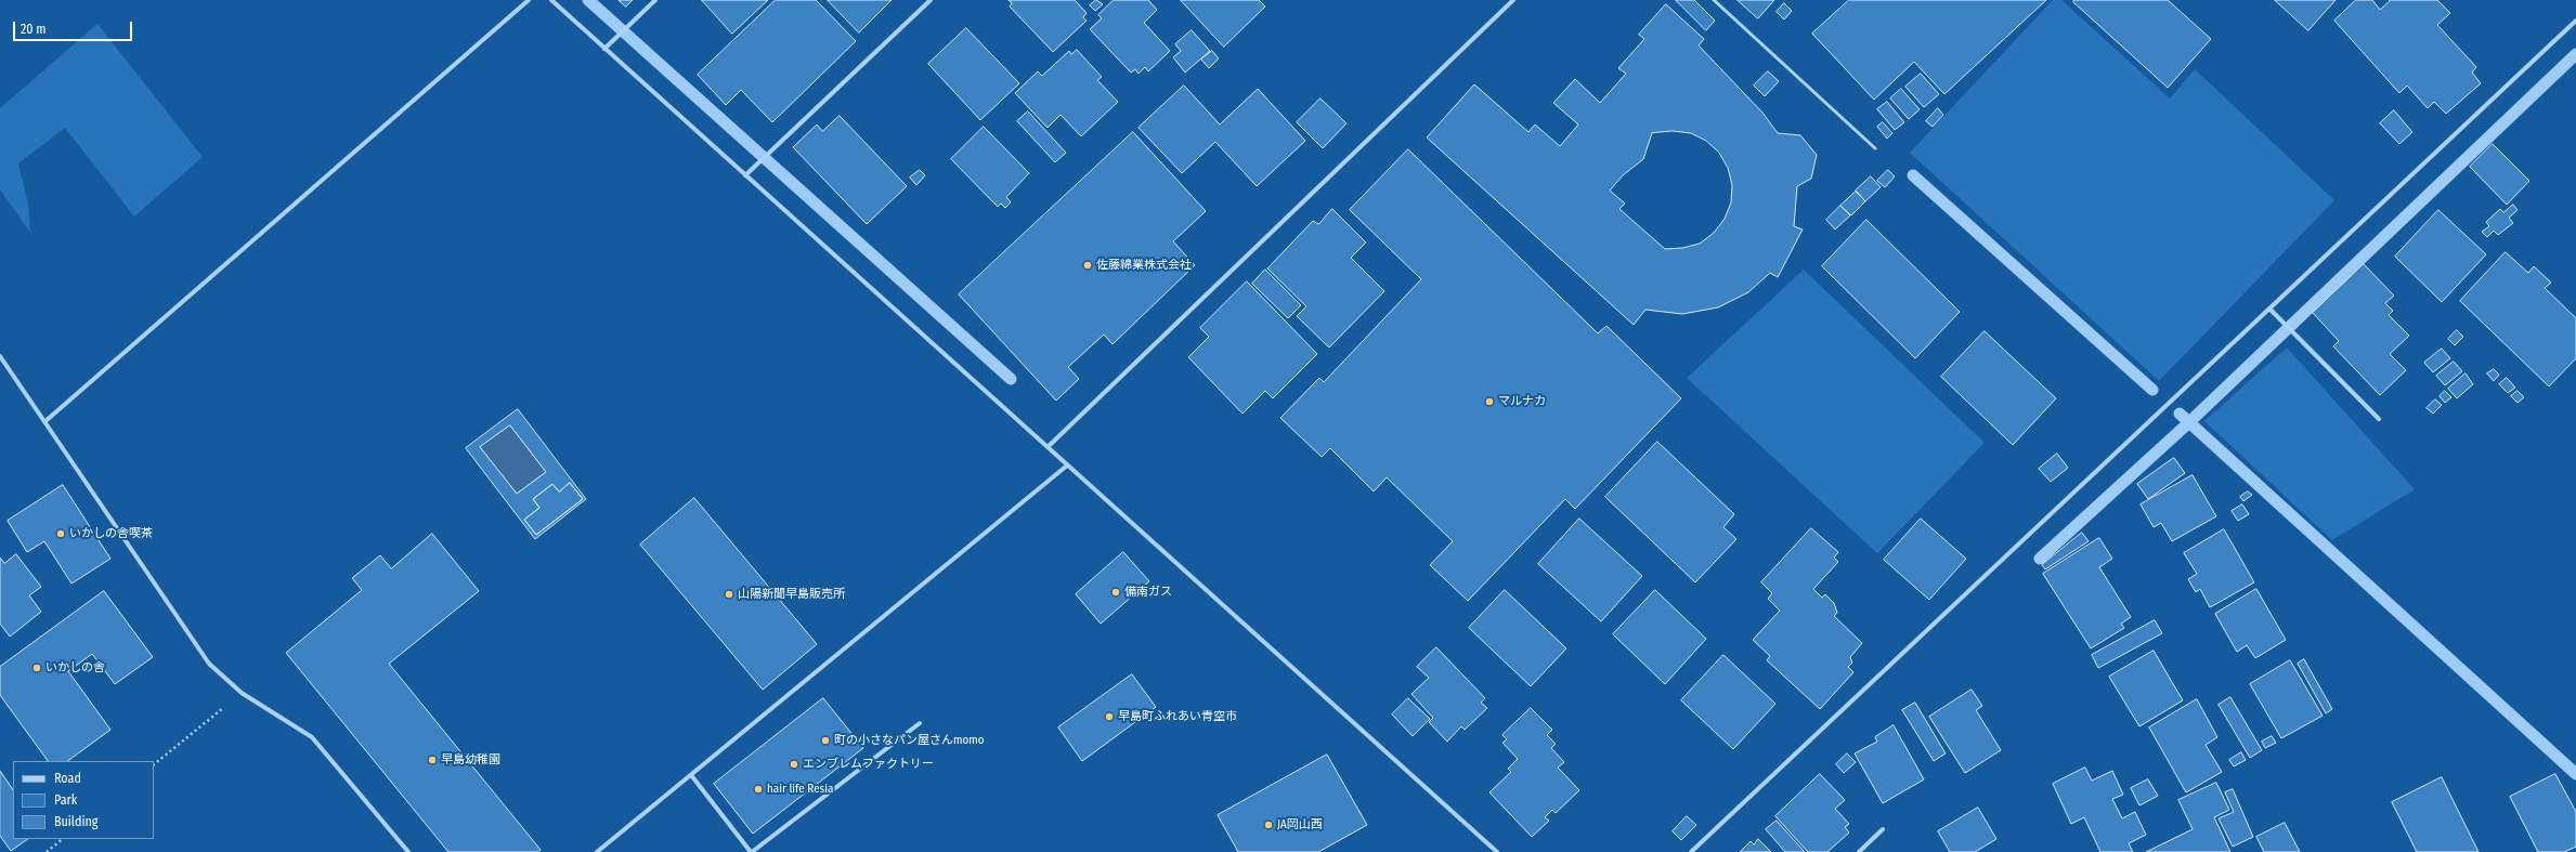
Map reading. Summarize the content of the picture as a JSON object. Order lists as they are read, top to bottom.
{
  "places": [
    "佐藤綿業株式会社",
    "マルナカ",
    "いかしの舎喫茶",
    "備南ガス",
    "山陽新聞早島販売所",
    "いかしの舎",
    "早島町ふれあい青空市",
    "町の小さなパン屋さんmomo",
    "早島幼稚園",
    "エンブレムファクトリー",
    "hair life Resia",
    "JA岡山西"
  ],
  "legend": ["Road", "Park", "Building"],
  "scale_bar": "20 m"
}
